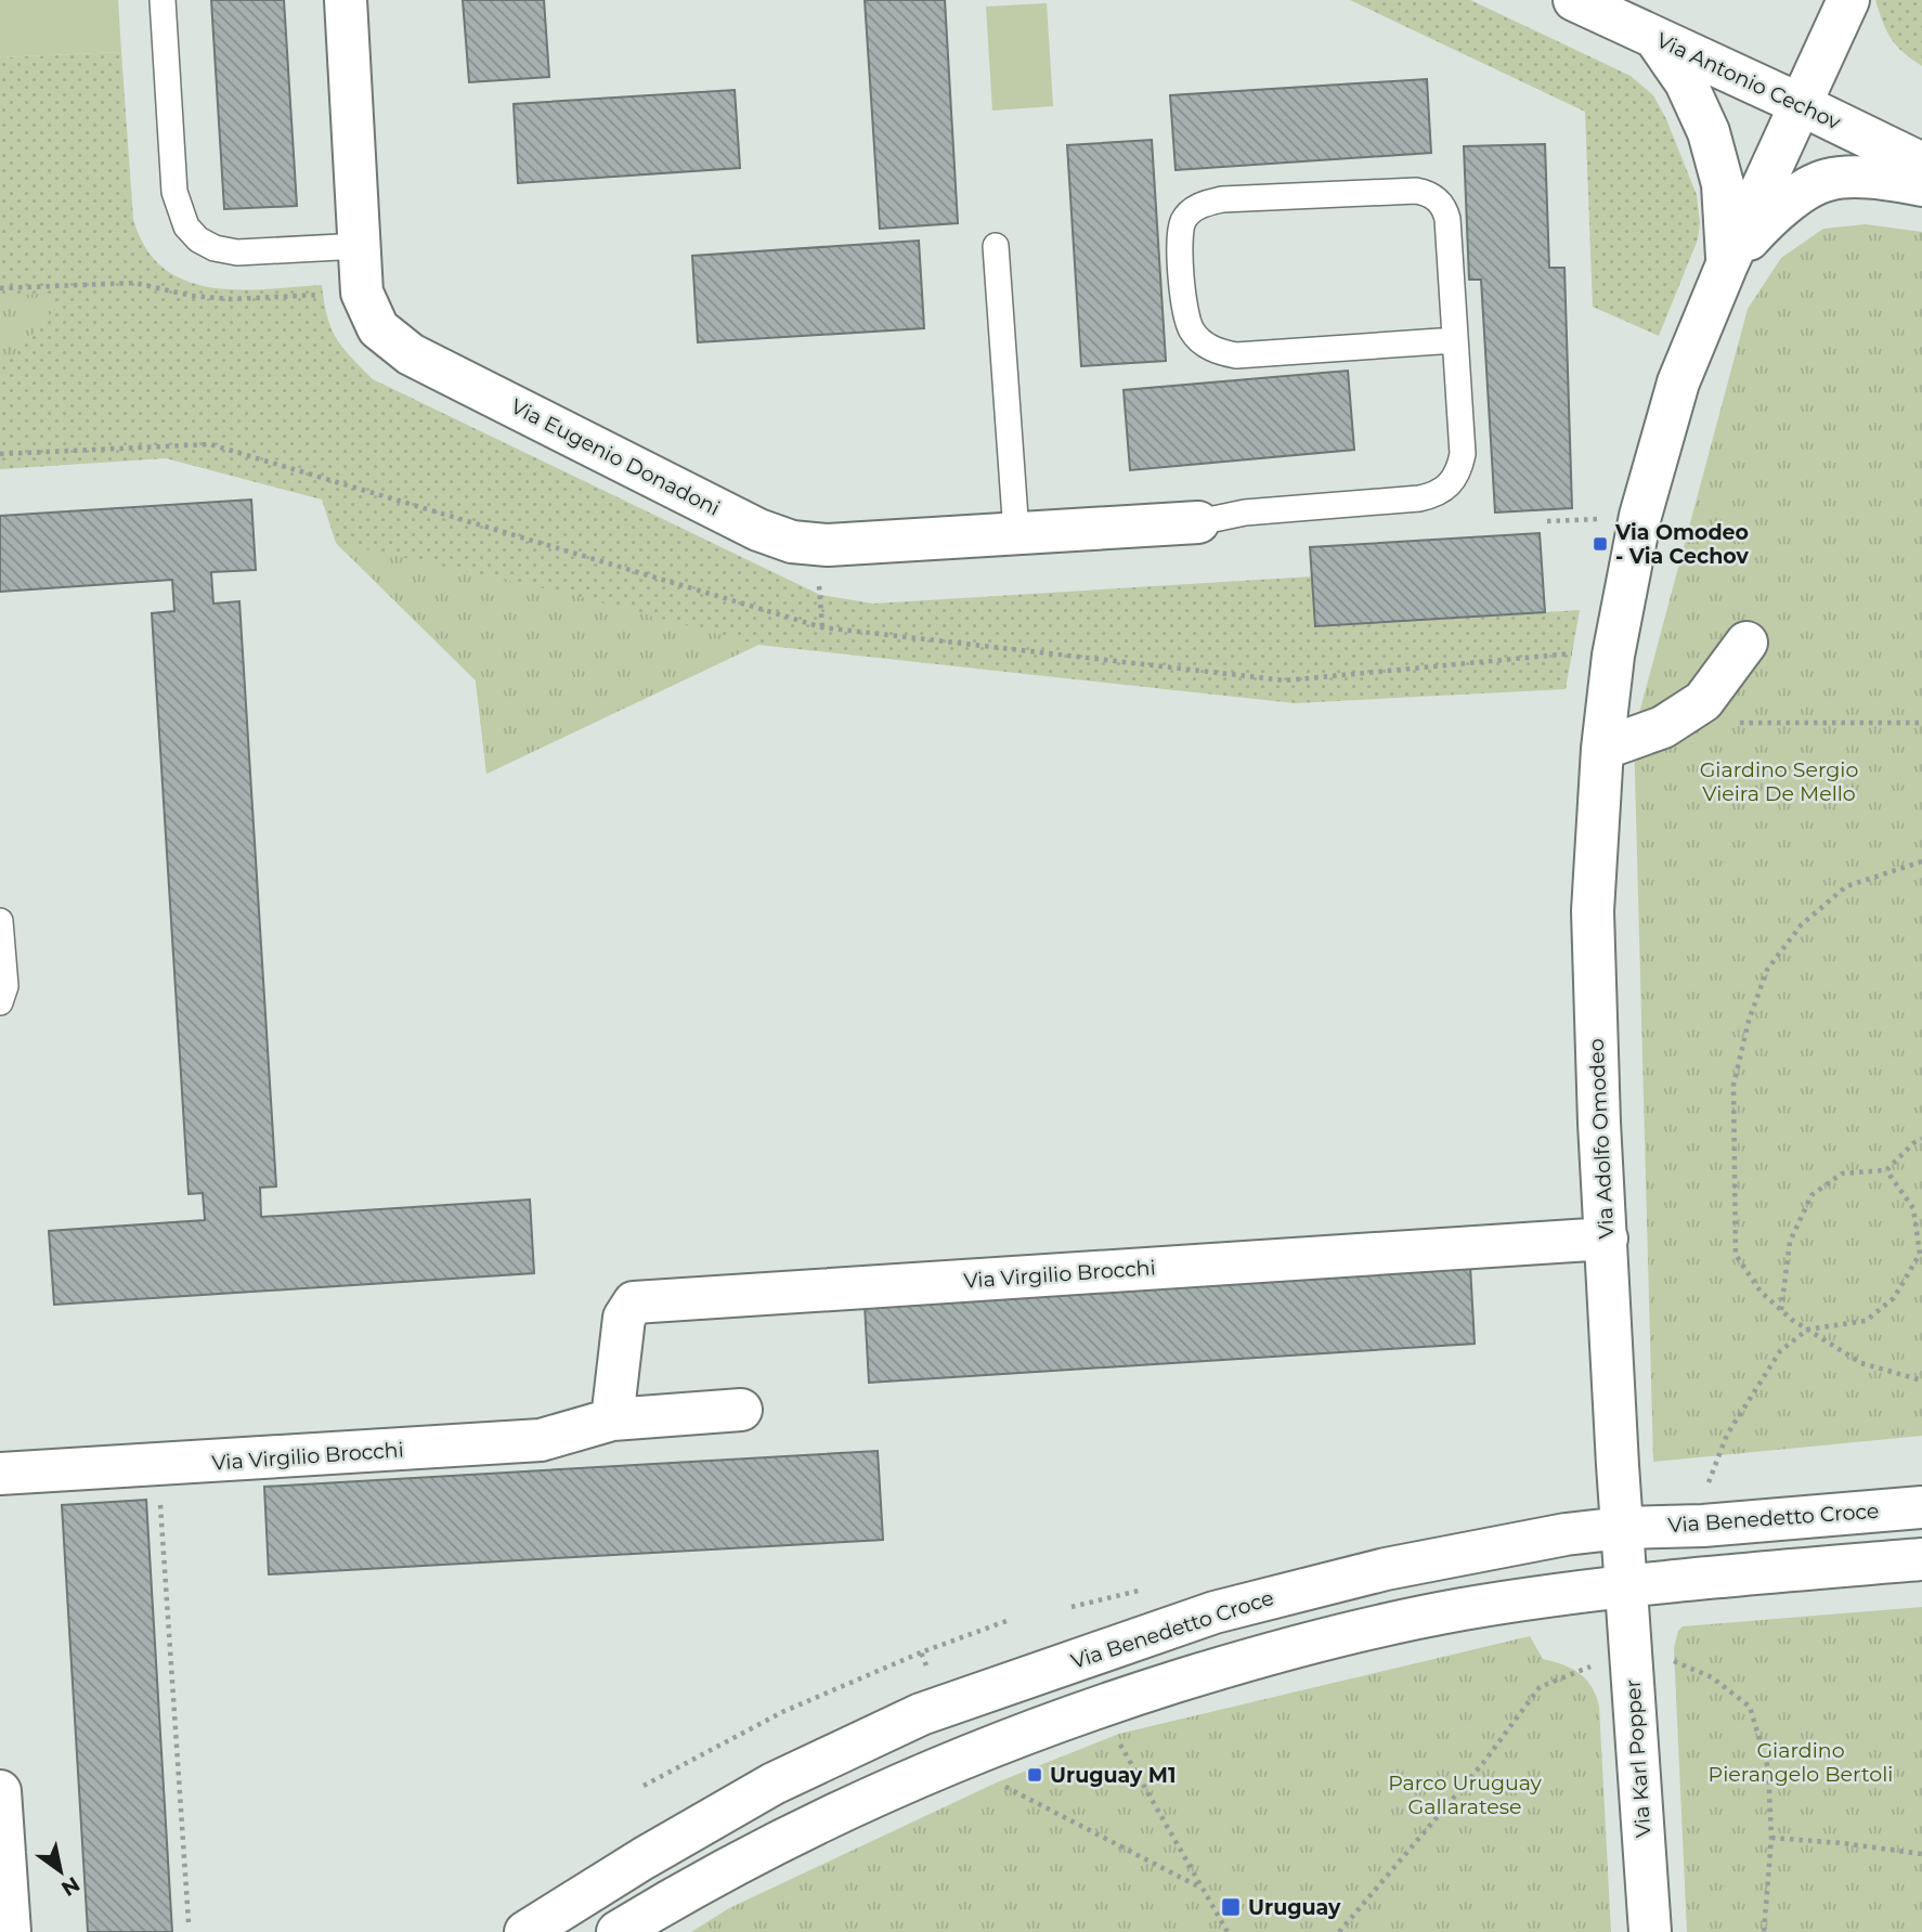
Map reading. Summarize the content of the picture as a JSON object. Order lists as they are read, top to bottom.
{
  "streets": {
    "street": [
      "Via Antonio Cechov",
      "Via Eugenio Donadoni",
      "Via Adolfo Omodeo",
      "Via Virgilio Brocchi",
      "Via Benedetto Croce",
      "Via Karl Popper"
    ]
  },
  "crossings": [
    ["Via Antonio Cechov", "Via Adolfo Omodeo"],
    ["Via Adolfo Omodeo", "Via Virgilio Brocchi"],
    ["Via Adolfo Omodeo", "Via Benedetto Croce"],
    ["Via Adolfo Omodeo", "Via Karl Popper"]
  ],
  "parks": ["Giardino Sergio Vieira De Mello", "Giardino Pierangelo Bertoli", "Parco Uruguay Gallaratese"],
  "places": {
    "transit": ["Via Omodeo - Via Cechov", "Uruguay M1", "Uruguay"]
  },
  "north": "bottom right"
}
